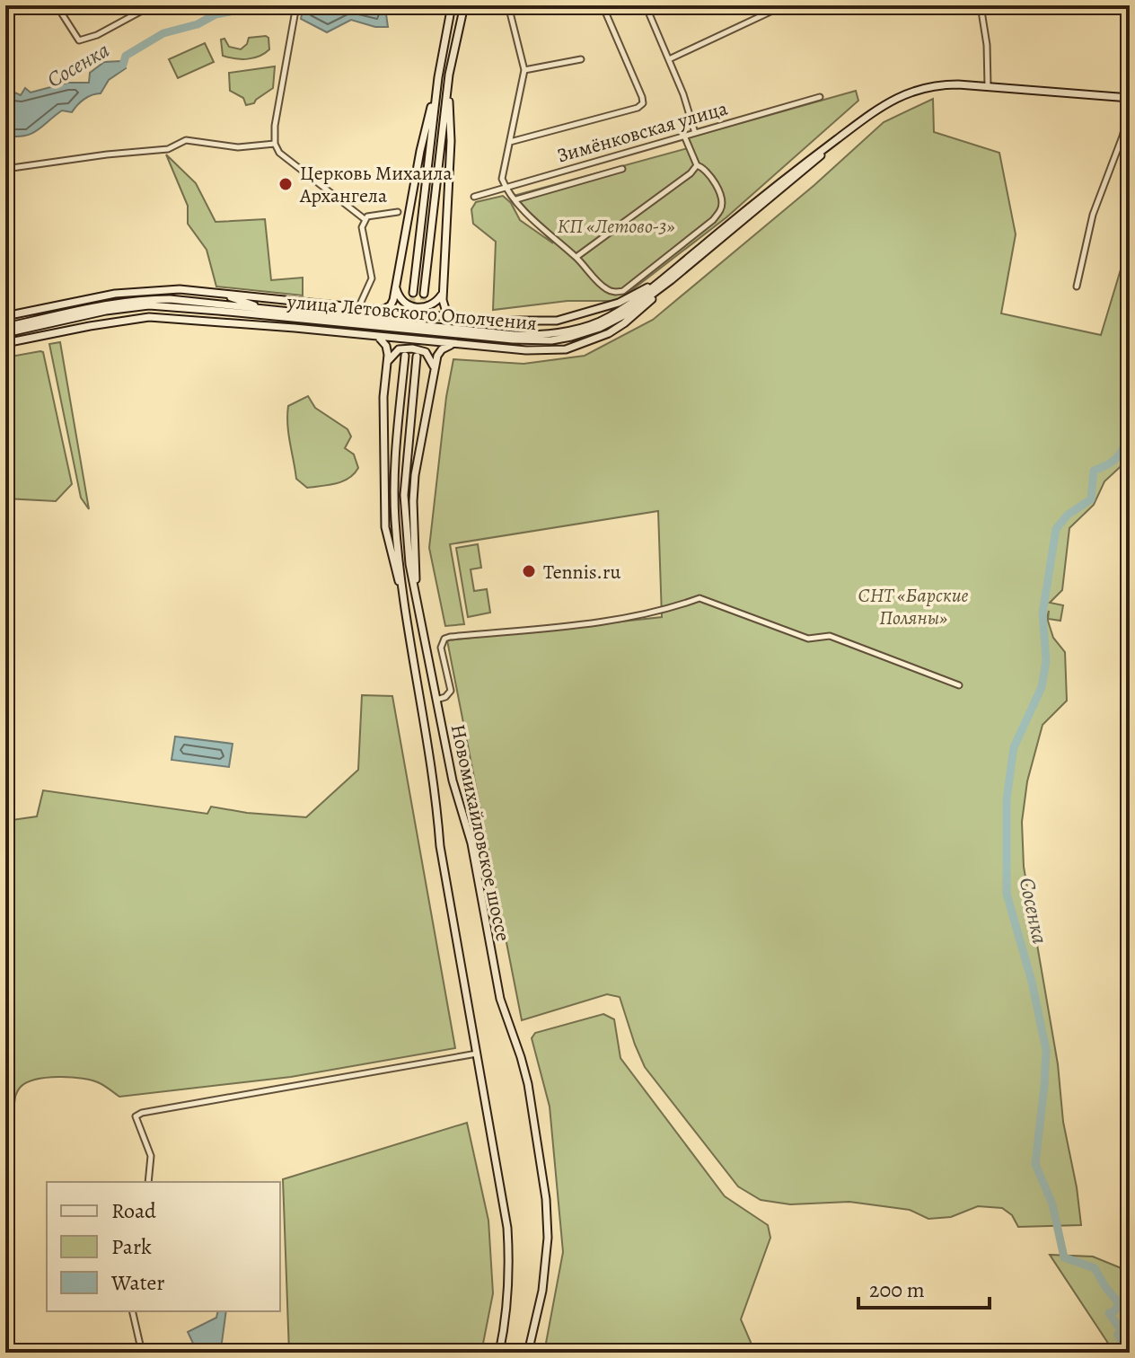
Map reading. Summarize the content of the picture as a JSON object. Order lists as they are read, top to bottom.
{
  "streets": {
    "main road": ["улица Летовского Ополчения", "Новомихайловское шоссе"],
    "street": ["Зимёнковская улица"]
  },
  "water": ["Сосенка"],
  "parks": ["КП «Летово-3»", "СНТ «Барские Поляны»"],
  "places": ["Церковь Михаила Архангела", "Tennis.ru"],
  "legend": ["Road", "Park", "Water"],
  "scale_bar": "200 m"
}
